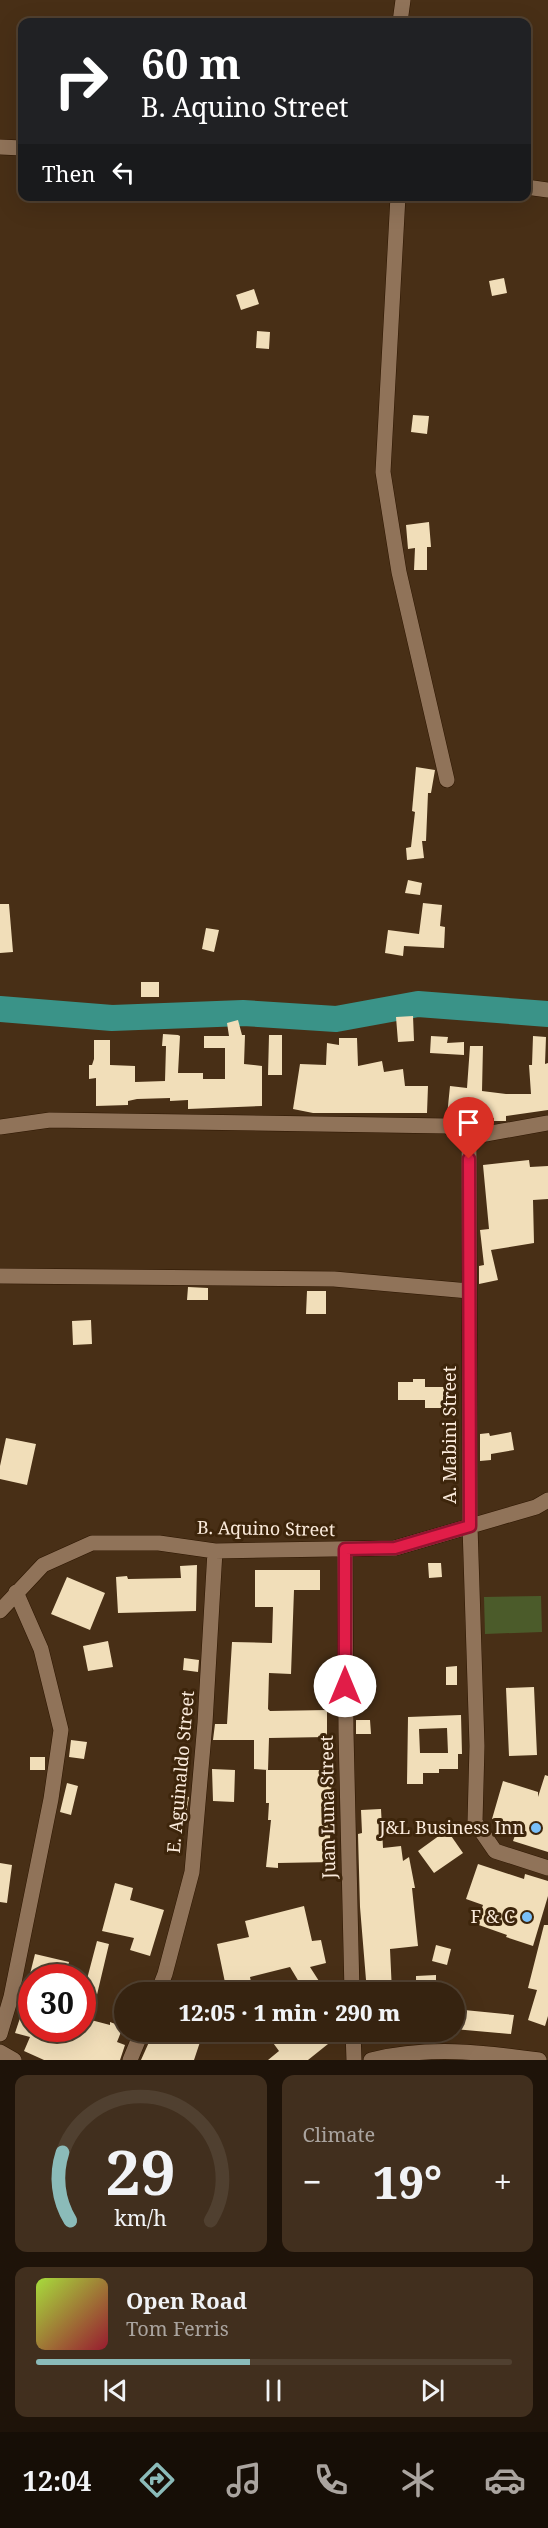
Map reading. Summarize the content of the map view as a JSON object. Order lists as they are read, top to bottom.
{
  "streets": {
    "street": [
      "A. Mabini Street",
      "B. Aquino Street",
      "E. Aguinaldo Street",
      "Juan Luna Street"
    ]
  },
  "crossings": [
    ["A. Mabini Street", "B. Aquino Street"],
    ["B. Aquino Street", "E. Aguinaldo Street"],
    ["B. Aquino Street", "Juan Luna Street"]
  ],
  "places": ["J&L Business Inn", "F & C"],
  "page": {
    "turn": ["60 m", "B. Aquino Street"],
    "then": "Then",
    "limit": "30",
    "trip": "12:05 · 1 min · 290 m",
    "tile": "Climate",
    "heat": ["−", "19°", "+"],
    "song": ["Open Road", "Tom Ferris"],
    "tabs": "12:04",
    "gauge": ["29", "km/h"]
  }
}
